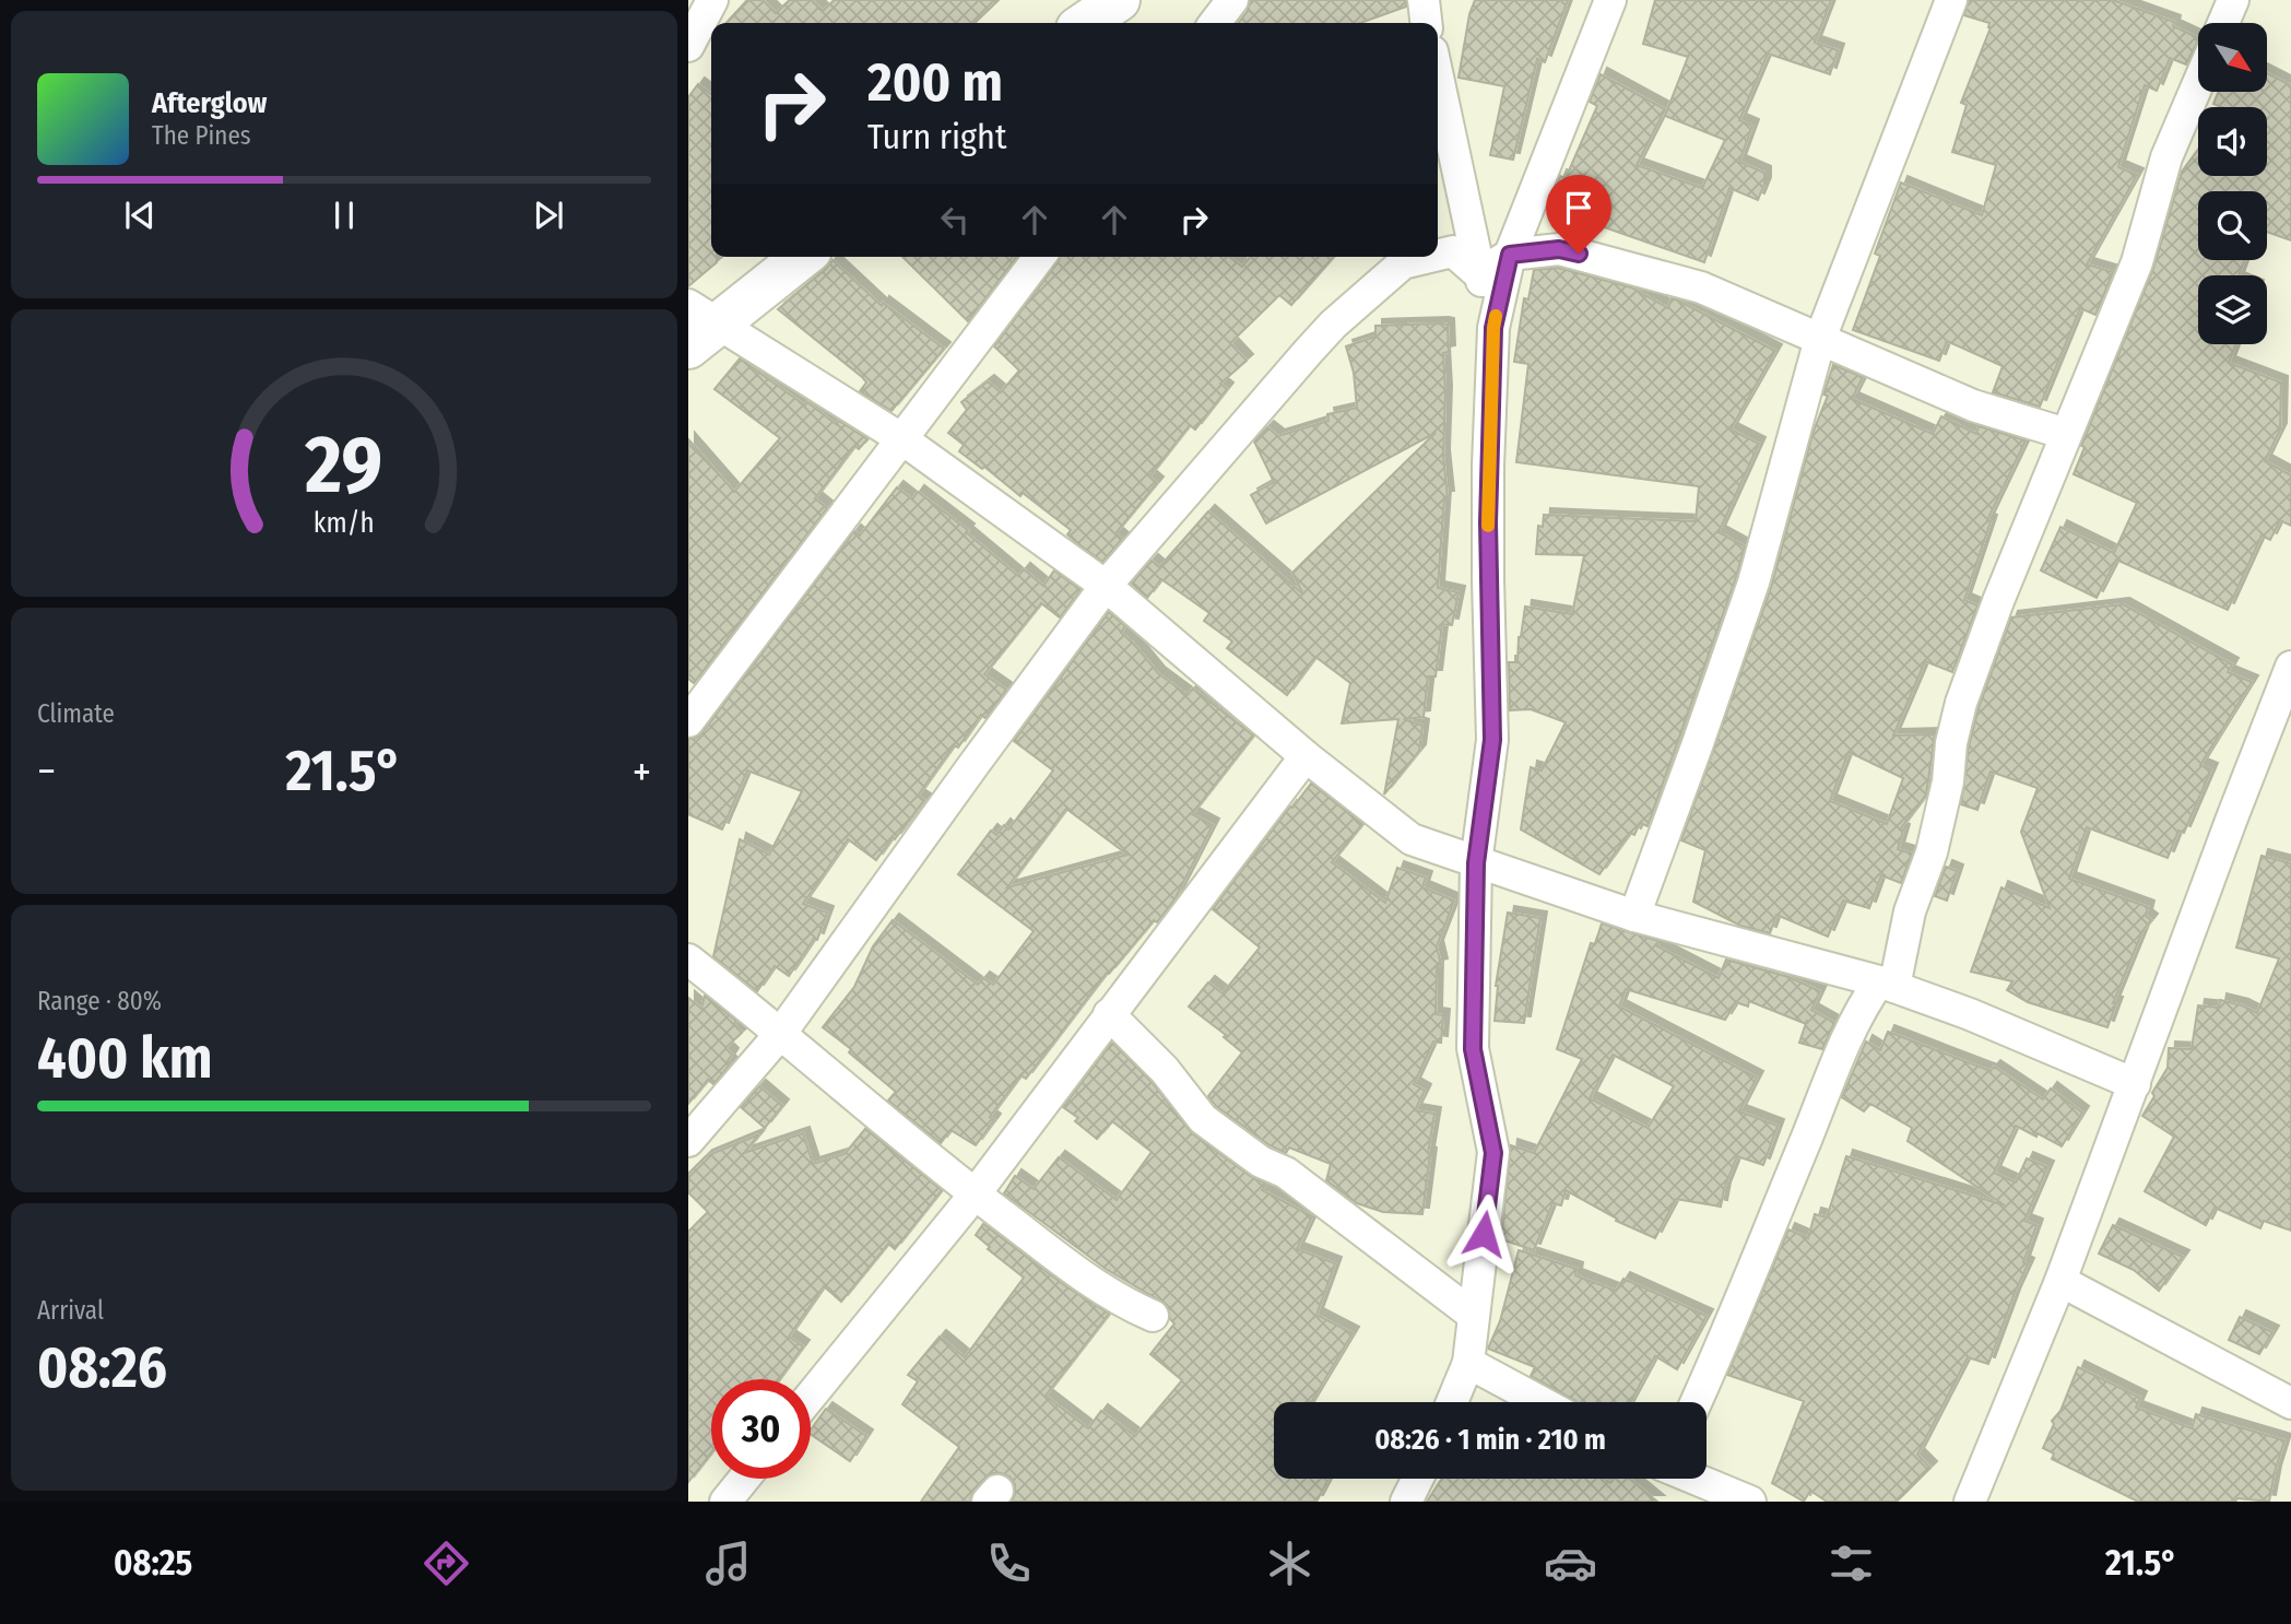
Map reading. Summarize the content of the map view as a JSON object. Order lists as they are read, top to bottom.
{
  "north": "bottom right",
  "page": {
    "turn": ["200 m", "Turn right"],
    "song": ["Afterglow", "The Pines"],
    "tile": [
      "Climate",
      ["Range · 80%", "400 km"],
      ["Arrival", "08:26"]
    ],
    "heat": ["−", "21.5°", "+"],
    "limit": "30",
    "trip": "08:26 · 1 min · 210 m",
    "tabs": ["08:25", "21.5°"],
    "gauge": ["29", "km/h"]
  }
}
